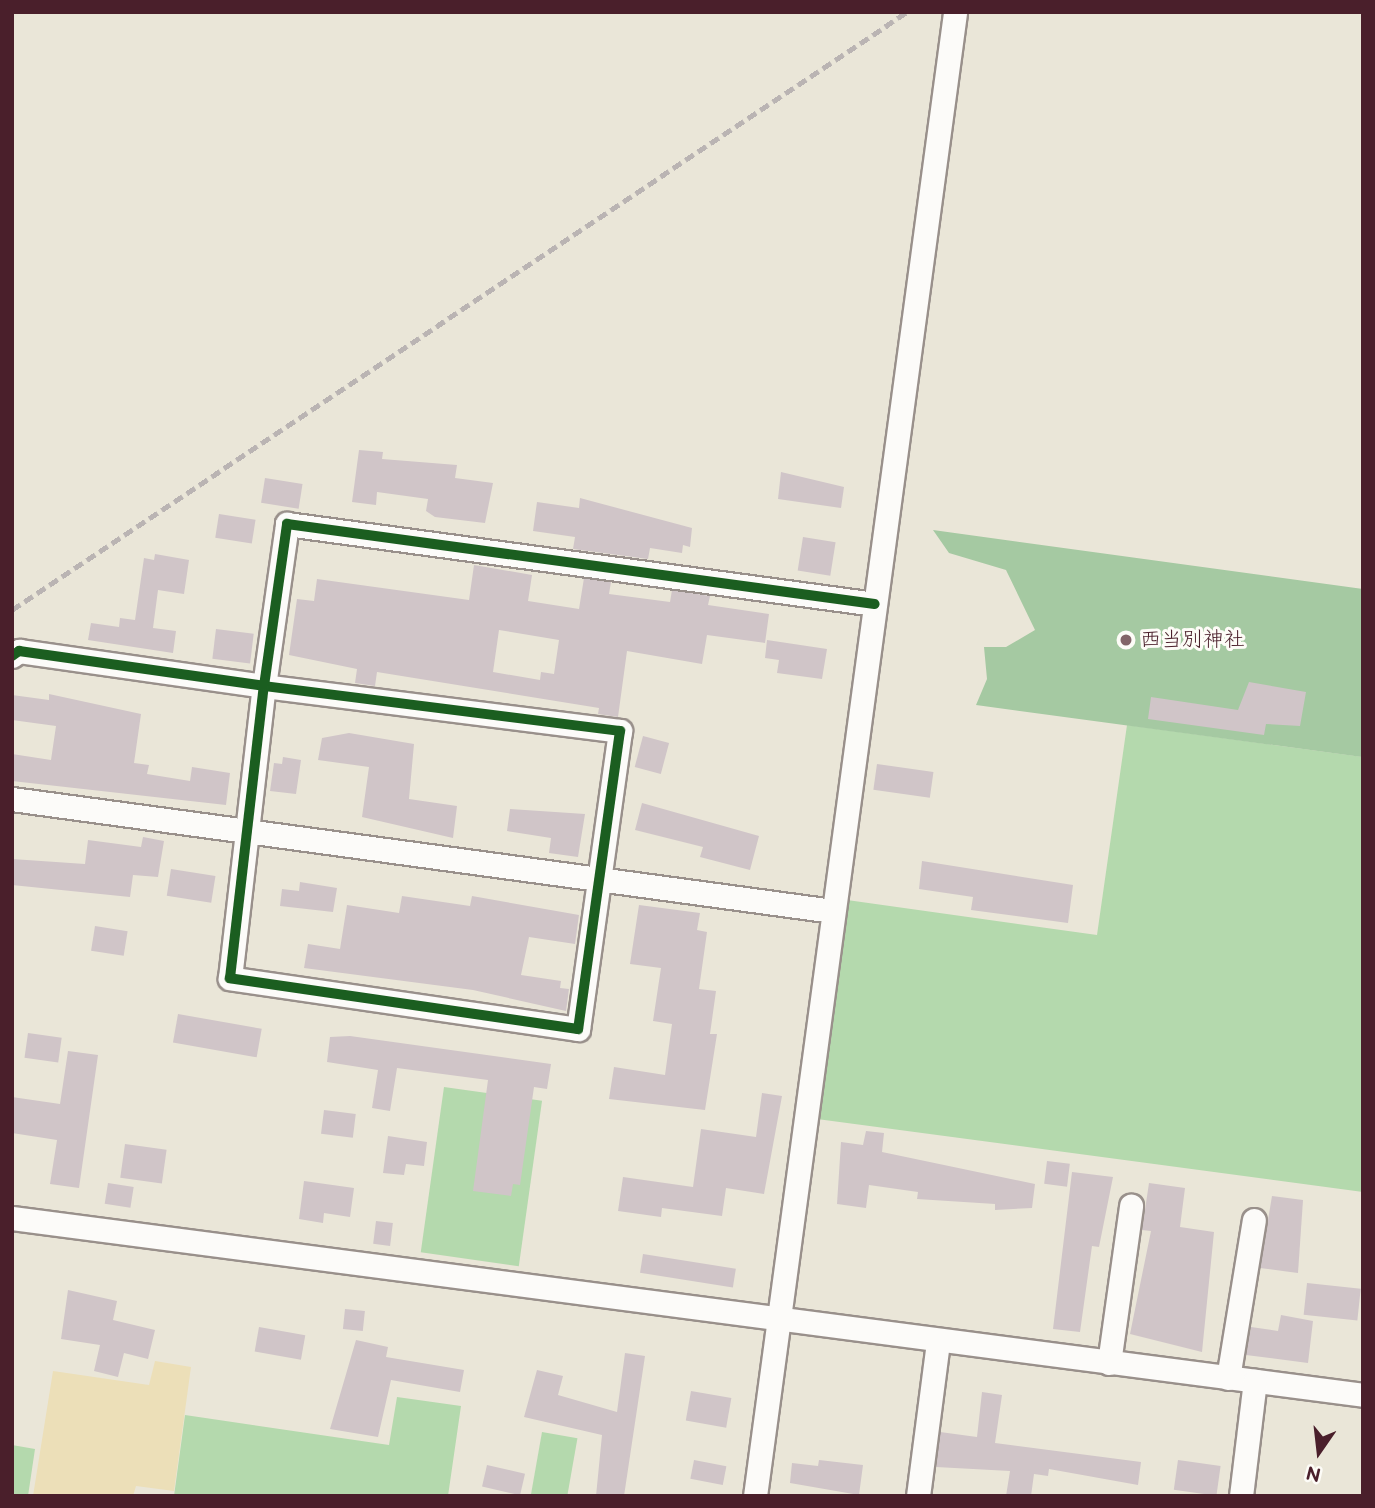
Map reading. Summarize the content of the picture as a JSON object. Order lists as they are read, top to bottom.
{
  "places": ["西当別神社"],
  "north": "bottom"
}
